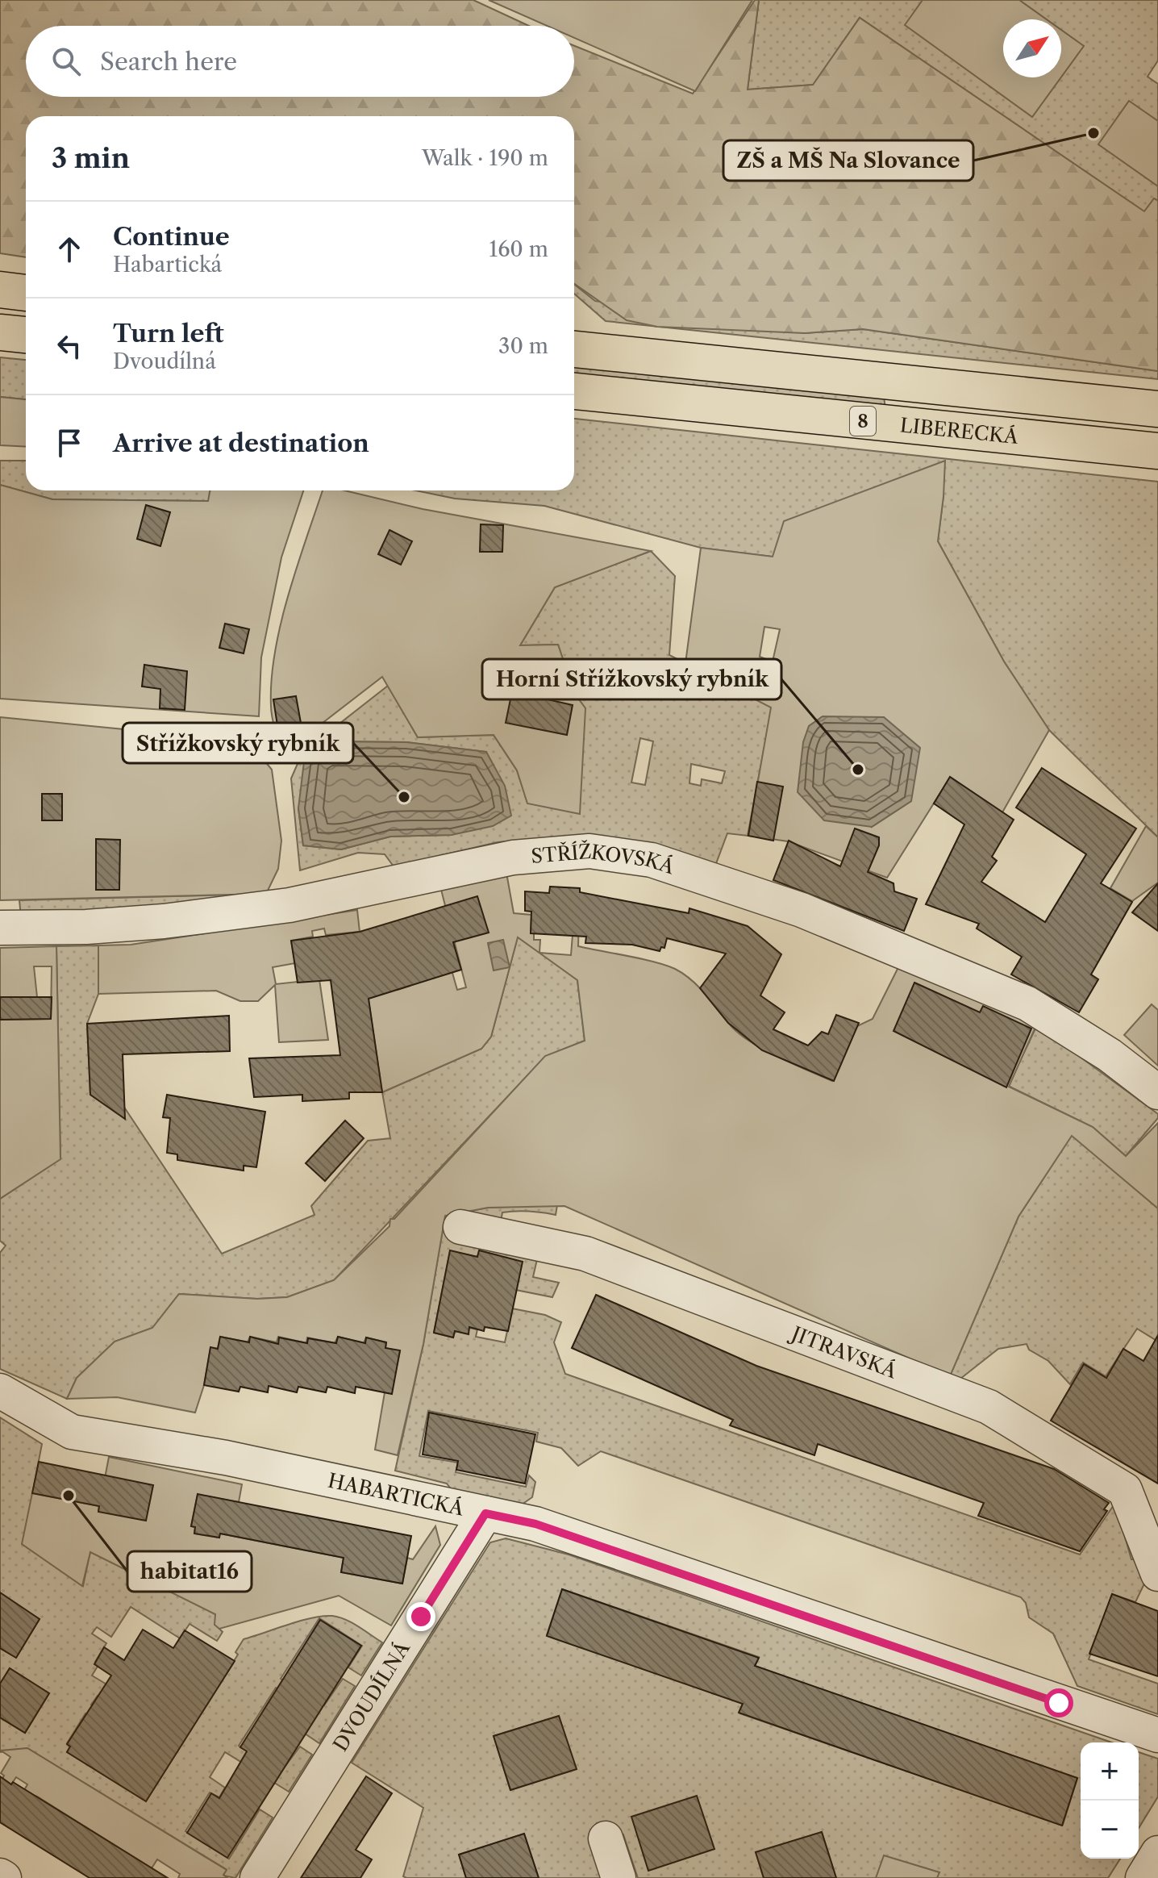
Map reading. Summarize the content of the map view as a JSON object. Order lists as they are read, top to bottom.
{
  "streets": {
    "highway": ["8", "LIBERECKÁ"],
    "street": [
      "STŘÍŽKOVSKÁ",
      "JITRAVSKÁ",
      "HABARTICKÁ",
      "DVOUDÍLNÁ"
    ]
  },
  "crossings": [
    ["HABARTICKÁ", "DVOUDÍLNÁ"]
  ],
  "places": [
    "ZŠ a MŠ Na Slovance",
    "Horní Střížkovský rybník",
    "Střížkovský rybník",
    "habitat16"
  ],
  "north": "top right",
  "page": {
    "search": "Search here",
    "heading": ["3 min", "Walk · 190 m"],
    "list": [
      ["Continue", "Habartická", "160 m"],
      ["Turn left", "Dvoudílná", "30 m"],
      "Arrive at destination"
    ],
    "map_buttons": ["+", "−"]
  }
}
